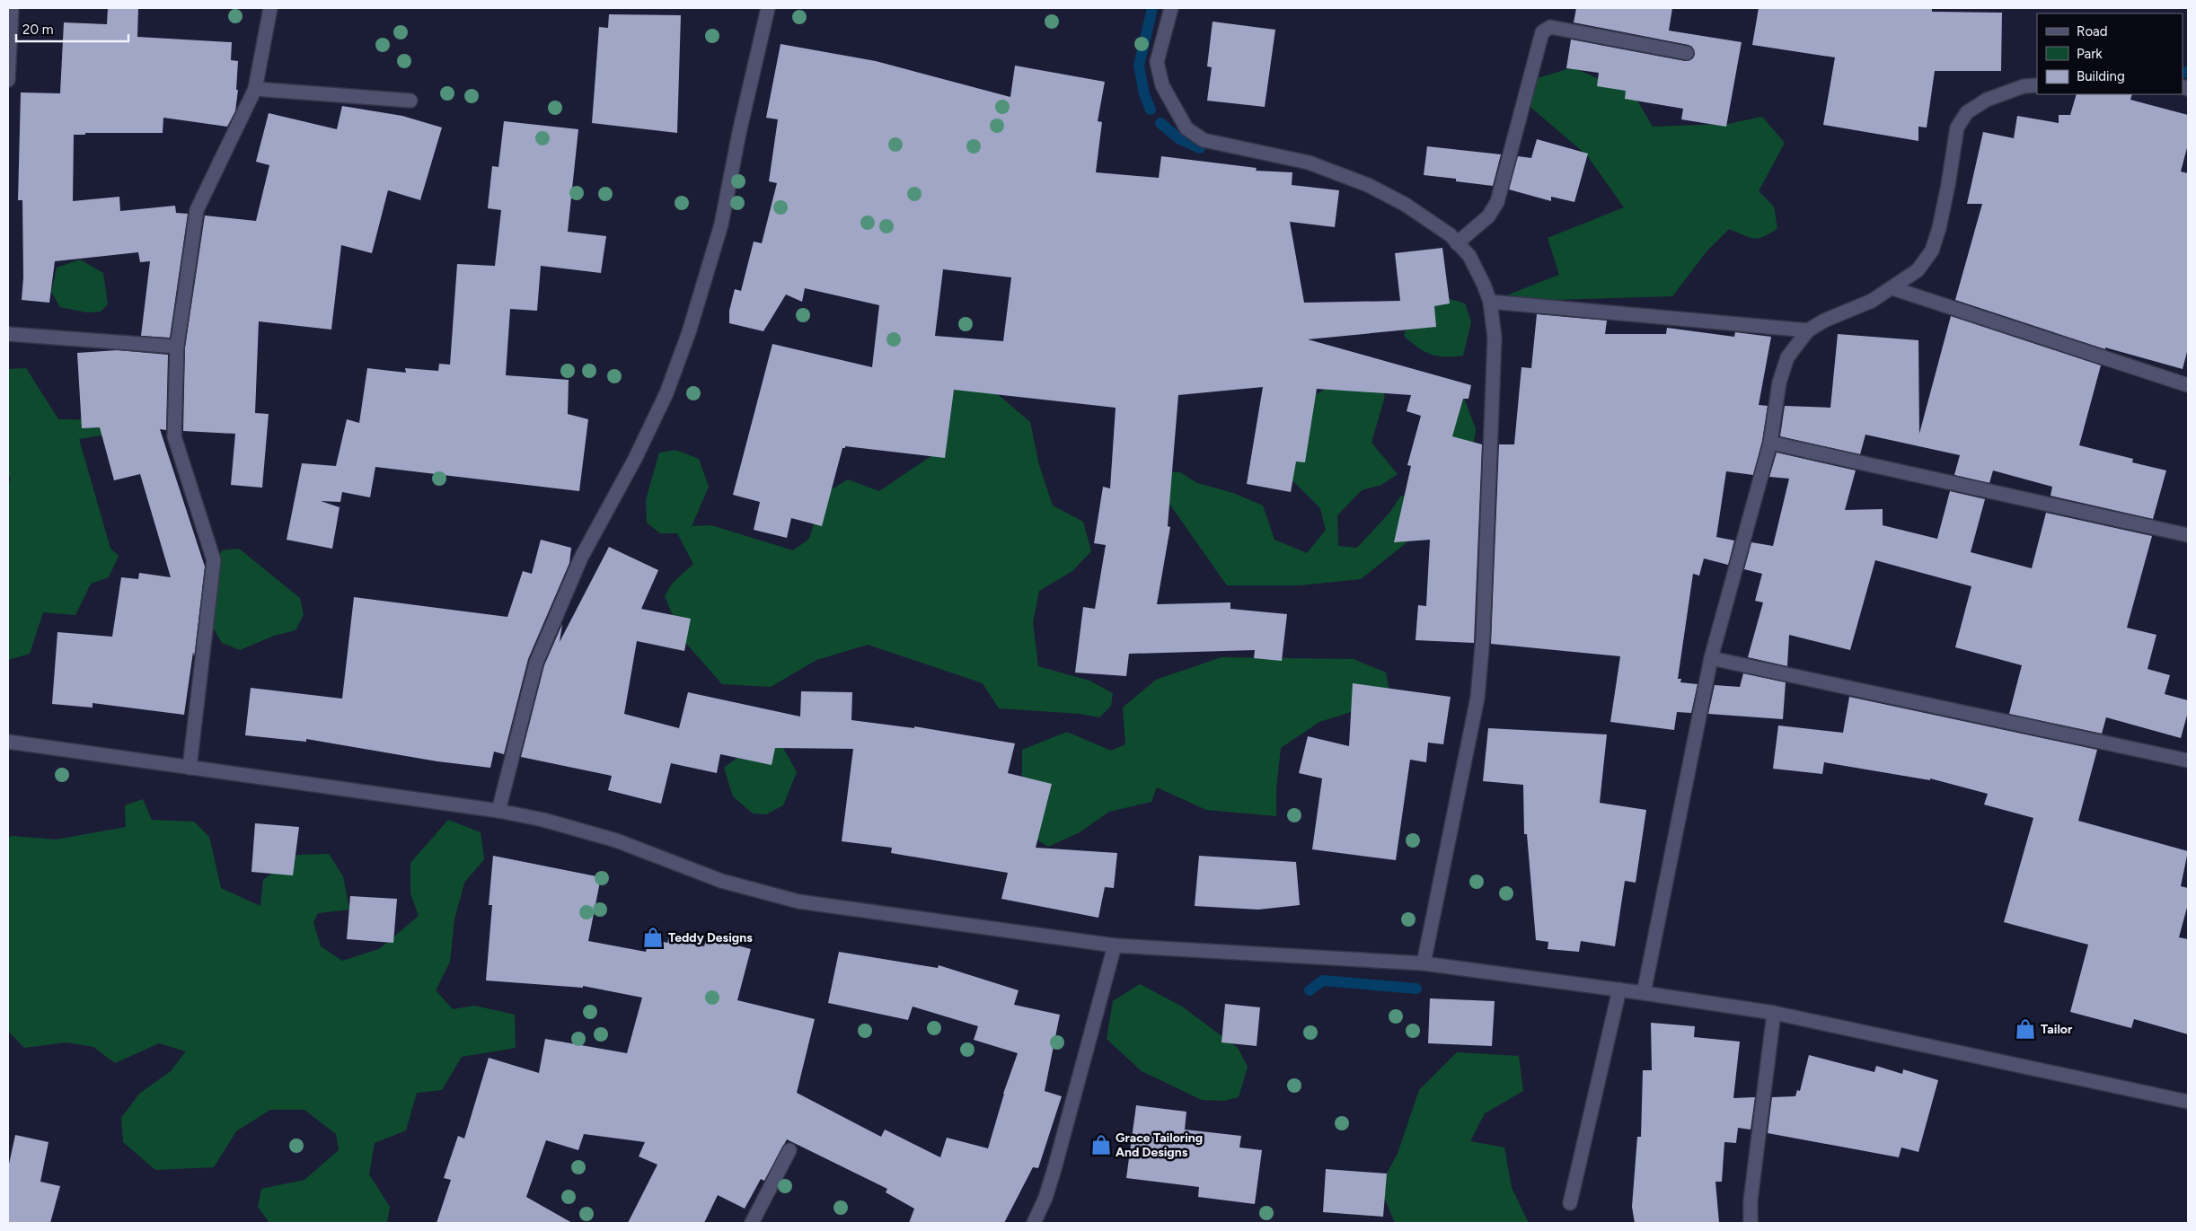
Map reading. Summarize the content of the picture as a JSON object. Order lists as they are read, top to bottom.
{
  "places": {
    "shop": ["Teddy Designs", "Tailor", "Grace Tailoring And Designs"]
  },
  "legend": ["Road", "Park", "Building"],
  "scale_bar": "20 m"
}
